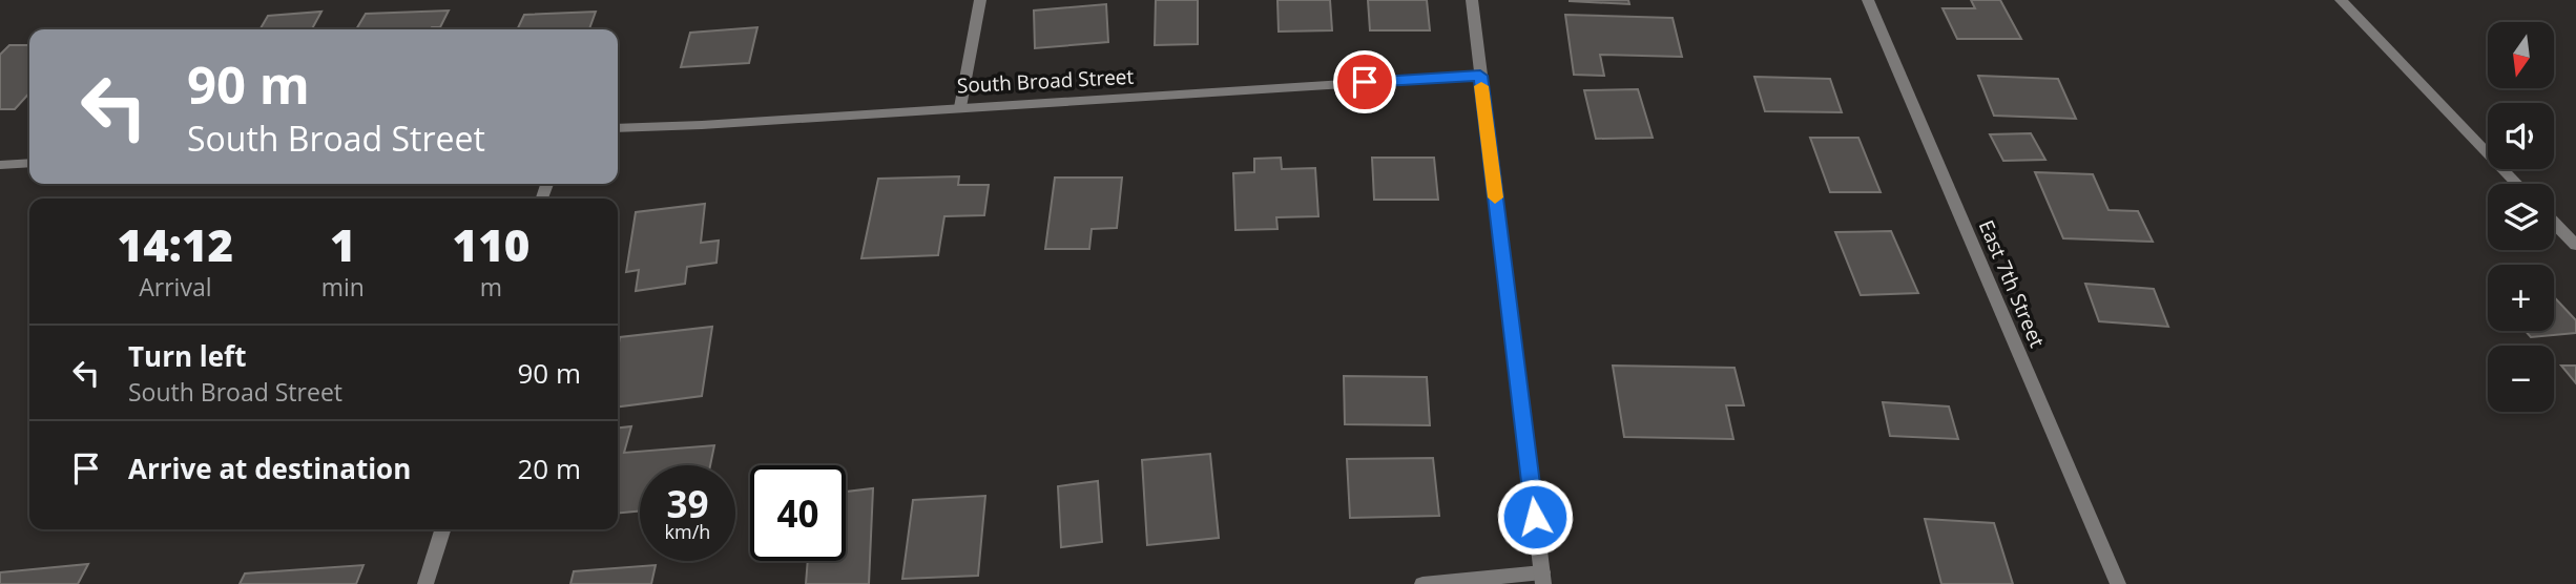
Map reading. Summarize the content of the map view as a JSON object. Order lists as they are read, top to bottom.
{
  "streets": {
    "street": ["South Broad Street", "East 7th Street"]
  },
  "north": "bottom",
  "page": {
    "map_buttons": ["+", "−"],
    "turn": ["90 m", "South Broad Street"],
    "eta": [
      "14:12",
      "Arrival",
      "1",
      "min",
      "110",
      "m"
    ],
    "list": [
      {
        "name": "Turn left",
        "note": "South Broad Street",
        "value": "90 m"
      },
      {
        "name": "Arrive at destination",
        "value": "20 m"
      }
    ],
    "speed": "39 km/h",
    "limit": "40"
  }
}
